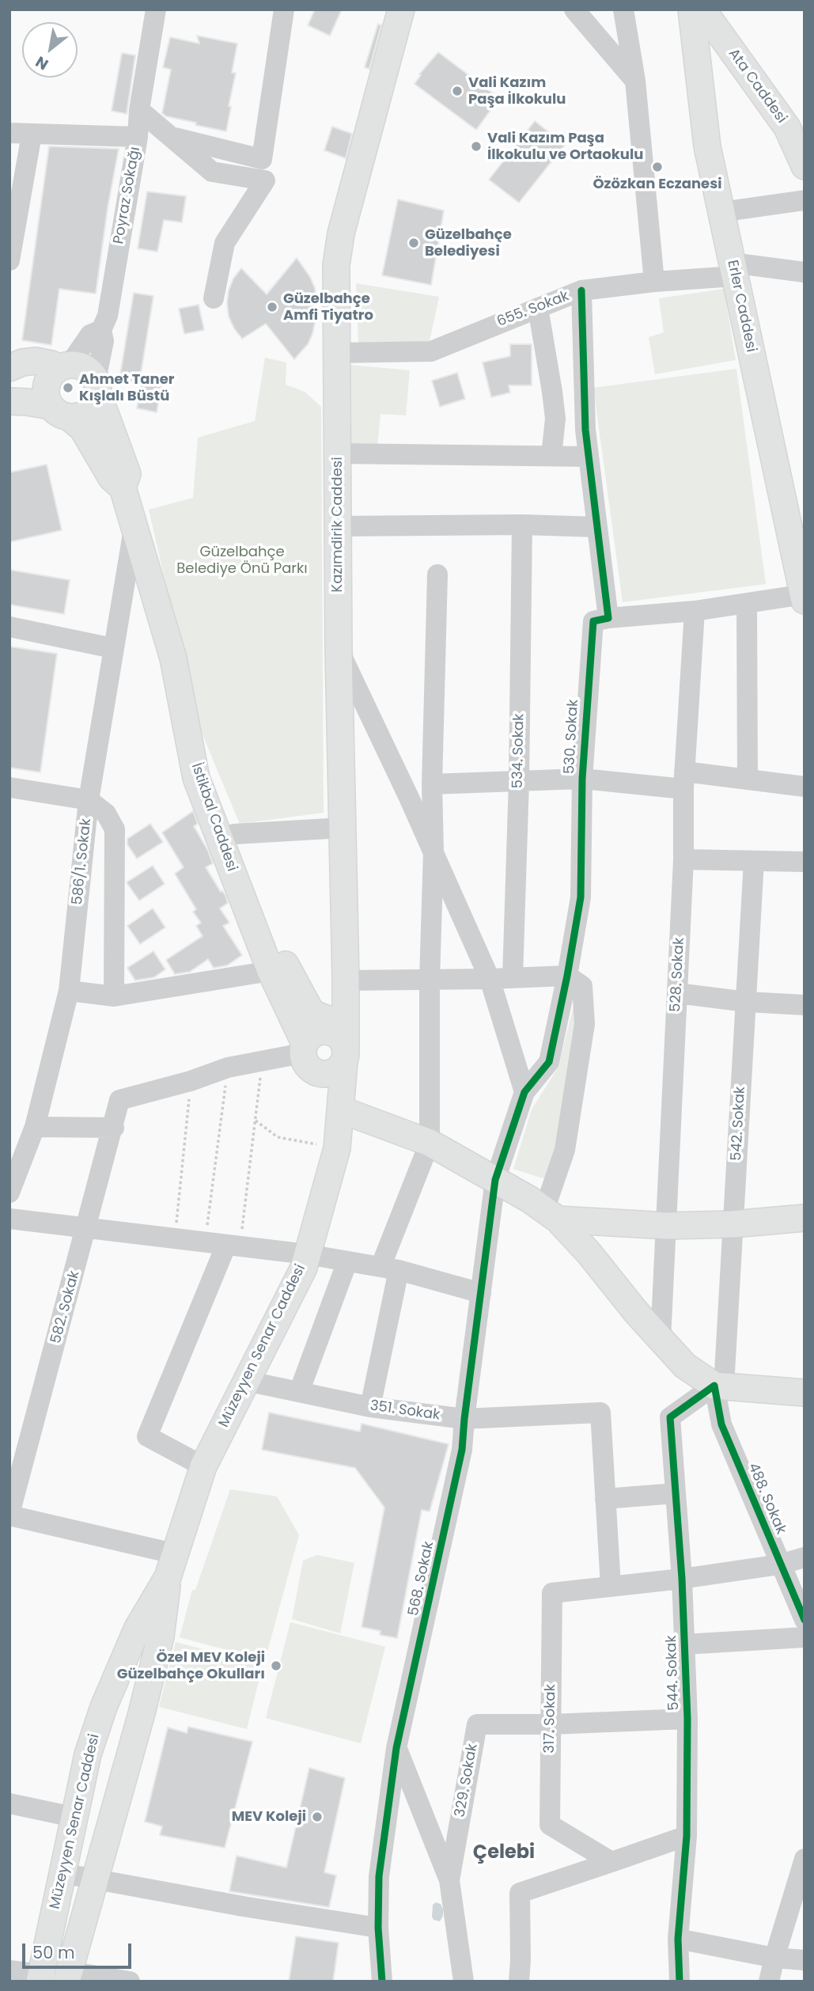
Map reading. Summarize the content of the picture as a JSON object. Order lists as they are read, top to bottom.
{
  "streets": {
    "main road": [
      "Ata Caddesi",
      "Erler Caddesi",
      "Kazımdirik Caddesi",
      "İstikbal Caddesi",
      "Müzeyyen Senar Caddesi"
    ],
    "street": [
      "Poyraz Sokağı",
      "655. Sokak",
      "530. Sokak",
      "534. Sokak",
      "586/1. Sokak",
      "528. Sokak",
      "542. Sokak",
      "582. Sokak",
      "351. Sokak",
      "488. Sokak",
      "568. Sokak",
      "544. Sokak",
      "317. Sokak",
      "329. Sokak"
    ]
  },
  "crossings": [
    ["Poyraz Sokağı", "İstikbal Caddesi"],
    ["Erler Caddesi", "655. Sokak"],
    ["655. Sokak", "Kazımdirik Caddesi"],
    ["Kazımdirik Caddesi", "Müzeyyen Senar Caddesi"],
    ["530. Sokak", "568. Sokak"],
    ["İstikbal Caddesi", "586/1. Sokak"],
    ["542. Sokak", "488. Sokak"],
    ["542. Sokak", "544. Sokak"],
    ["Müzeyyen Senar Caddesi", "351. Sokak"],
    ["351. Sokak", "568. Sokak"],
    ["488. Sokak", "544. Sokak"],
    ["488. Sokak", "317. Sokak"],
    ["544. Sokak", "317. Sokak"],
    ["544. Sokak", "329. Sokak"],
    ["317. Sokak", "329. Sokak"]
  ],
  "districts": ["Çelebi"],
  "parks": ["Güzelbahçe Belediye Önü Parkı"],
  "places": [
    "Vali Kazım Paşa İlkokulu",
    "Vali Kazım Paşa İlkokulu ve Ortaokulu",
    "Özözkan Eczanesi",
    "Güzelbahçe Belediyesi",
    "Güzelbahçe Amfi Tiyatro",
    "Ahmet Taner Kışlalı Büstü",
    "Özel MEV Koleji Güzelbahçe Okulları",
    "MEV Koleji"
  ],
  "scale_bar": "50 m",
  "north": "bottom left"
}
